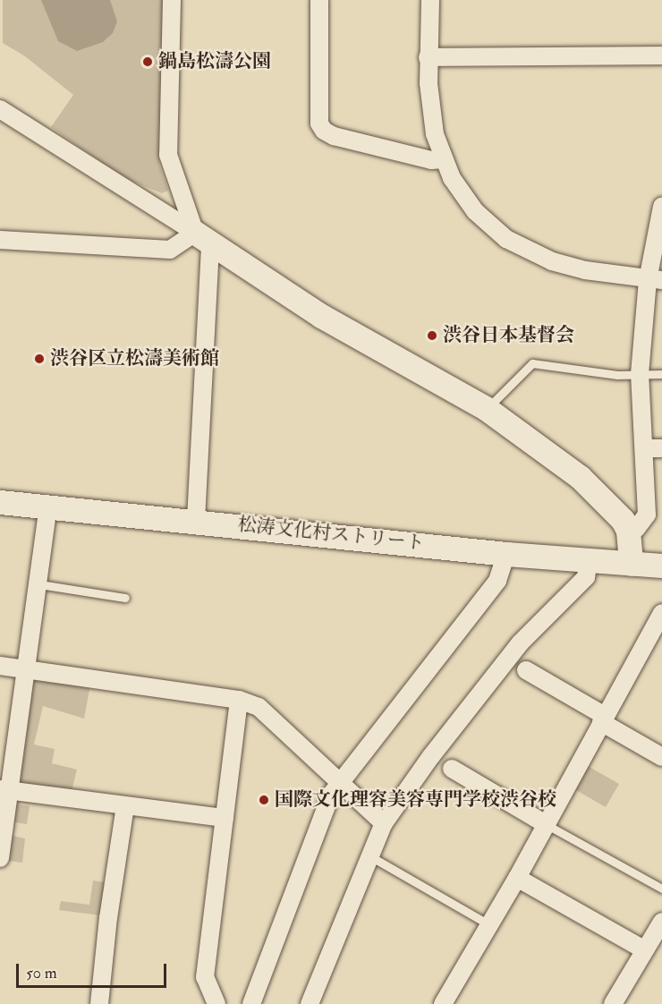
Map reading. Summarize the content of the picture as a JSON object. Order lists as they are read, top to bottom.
{
  "streets": {
    "street": ["松涛文化村ストリート"]
  },
  "places": [
    "鍋島松濤公園",
    "渋谷日本基督会",
    "渋谷区立松濤美術館",
    "国際文化理容美容専門学校渋谷校"
  ],
  "scale_bar": "50 m"
}
